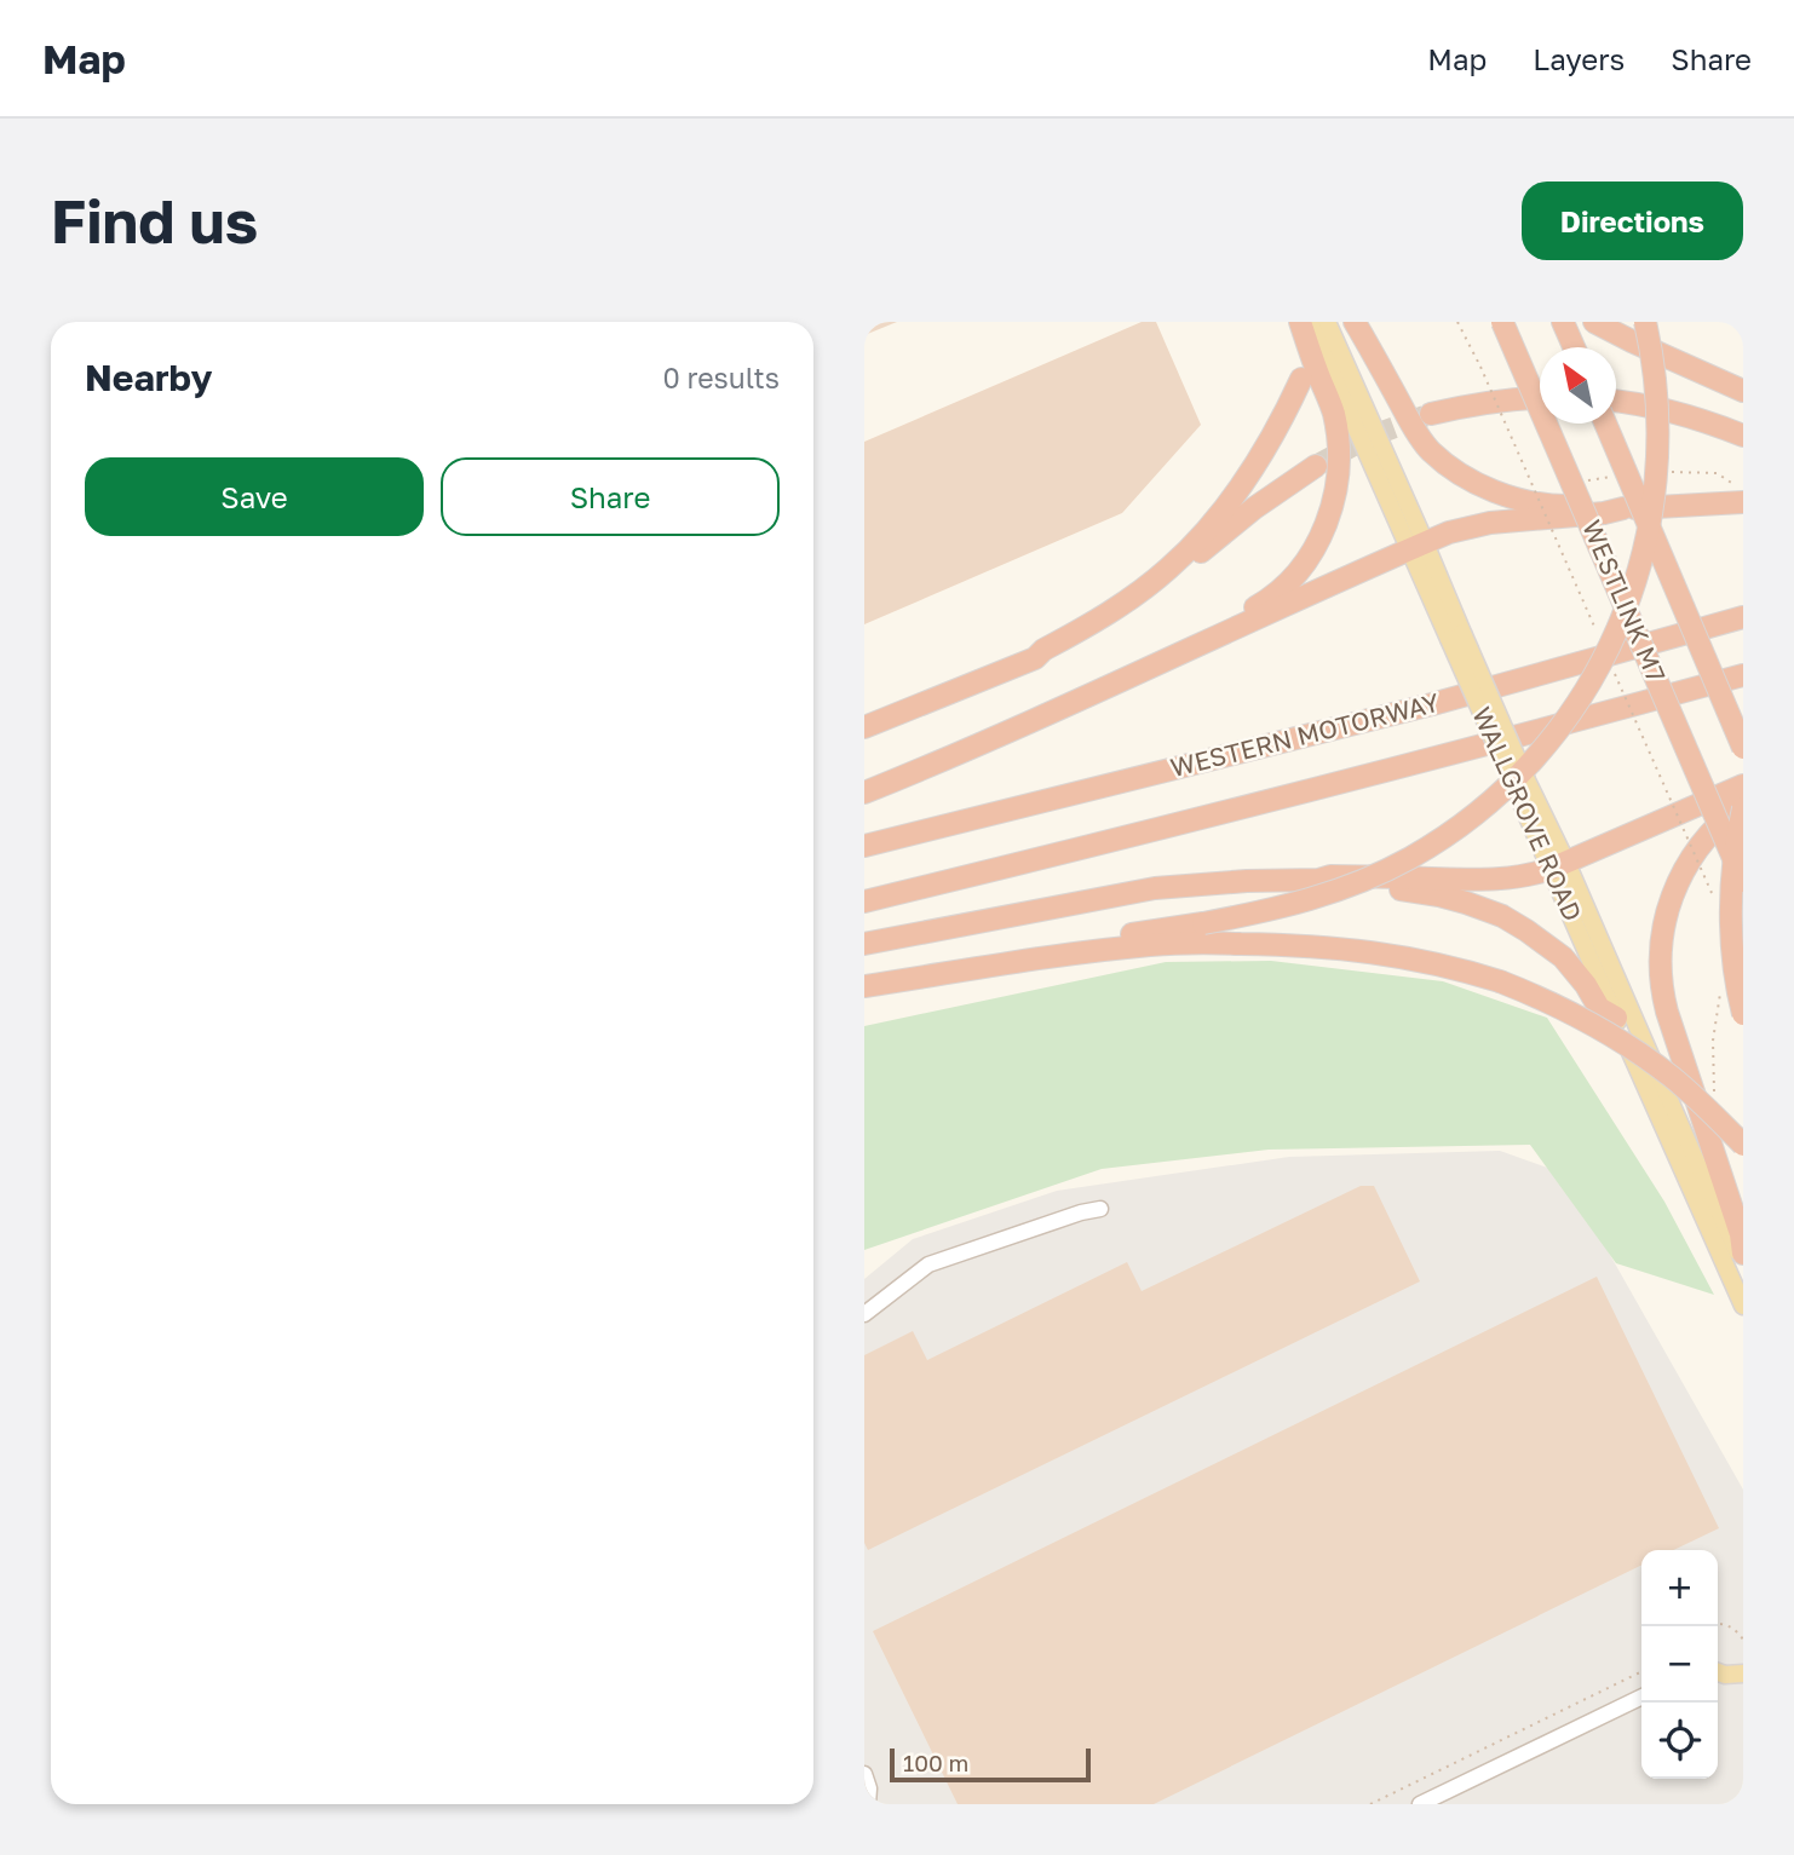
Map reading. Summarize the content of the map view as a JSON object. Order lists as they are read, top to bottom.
{
  "streets": {
    "highway": ["WESTLINK M7", "WESTERN MOTORWAY"],
    "main road": ["WALLGROVE ROAD"]
  },
  "scale_bar": "100 m",
  "north": "top left",
  "page": {
    "header": "Map",
    "nav": ["Map", "Layers", "Share"],
    "buttons": [
      "Directions",
      ["Save", "Share"]
    ],
    "title": "Find us",
    "heading": ["Nearby", "0 results"],
    "map_buttons": ["+", "−"],
    "scale": "100 m"
  }
}
